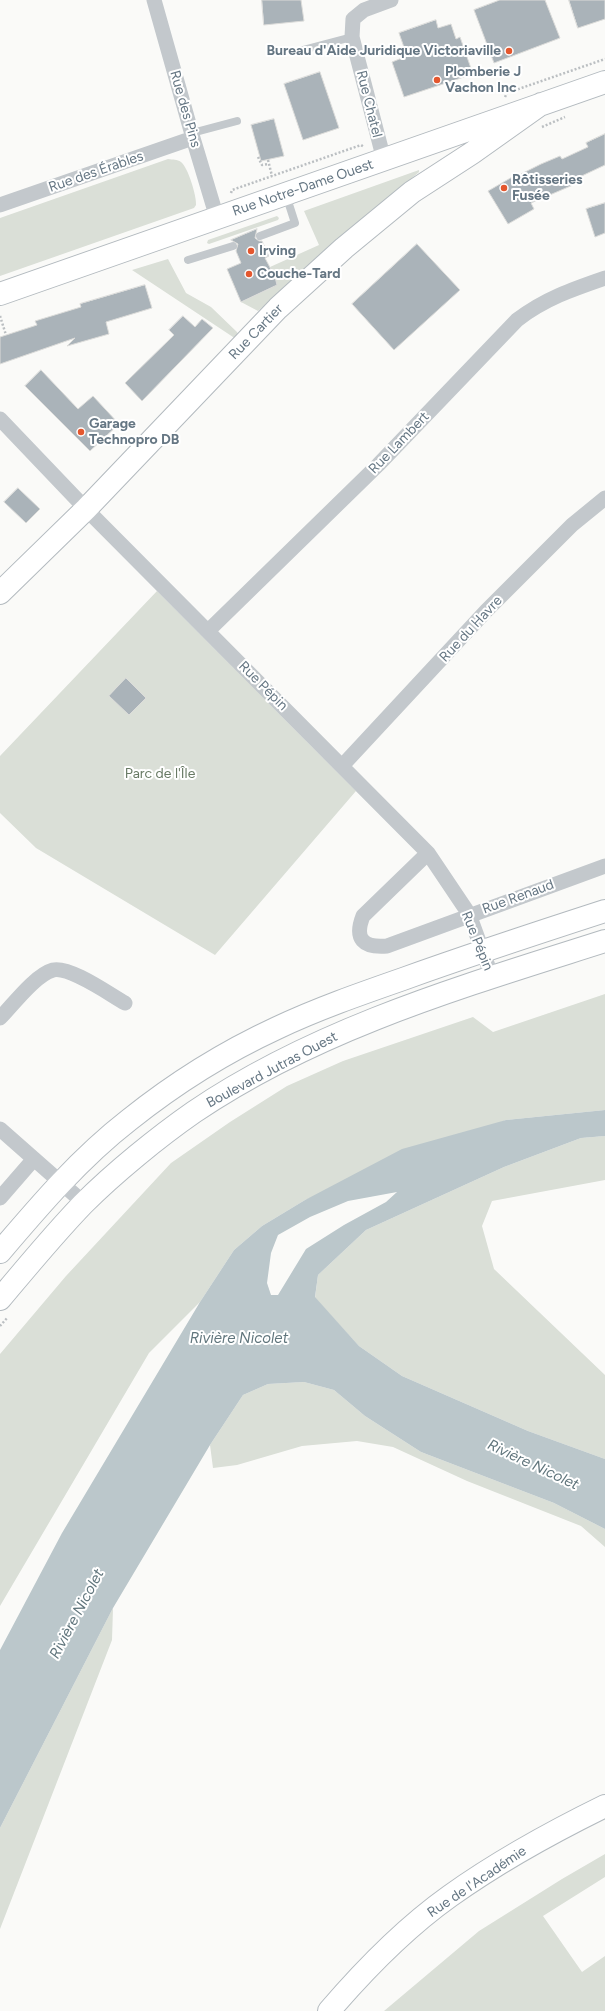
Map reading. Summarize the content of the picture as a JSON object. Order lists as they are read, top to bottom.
{
  "streets": {
    "street": [
      "Rue Chatel",
      "Rue des Pins",
      "Rue des Érables",
      "Rue Notre-Dame Ouest",
      "Rue Cartier",
      "Rue Lambert",
      "Rue du Havre",
      "Rue Pépin",
      "Rue Renaud",
      "Boulevard Jutras Ouest",
      "Rue de l'Académie"
    ]
  },
  "crossings": [
    ["Rue Chatel", "Rue Notre-Dame Ouest"],
    ["Rue des Pins", "Rue des Érables"],
    ["Rue des Pins", "Rue Notre-Dame Ouest"],
    ["Rue Notre-Dame Ouest", "Rue Cartier"],
    ["Rue Cartier", "Rue Pépin"],
    ["Rue Lambert", "Rue Pépin"],
    ["Rue du Havre", "Rue Pépin"],
    ["Rue Pépin", "Rue Renaud"],
    ["Rue Pépin", "Boulevard Jutras Ouest"]
  ],
  "water": ["Rivière Nicolet"],
  "parks": ["Parc de l'Île"],
  "places": [
    "Bureau d'Aide Juridique Victoriaville",
    "Plomberie J Vachon Inc",
    "Rôtisseries Fusée",
    "Irving",
    "Couche-Tard",
    "Garage Technopro DB"
  ]
}
